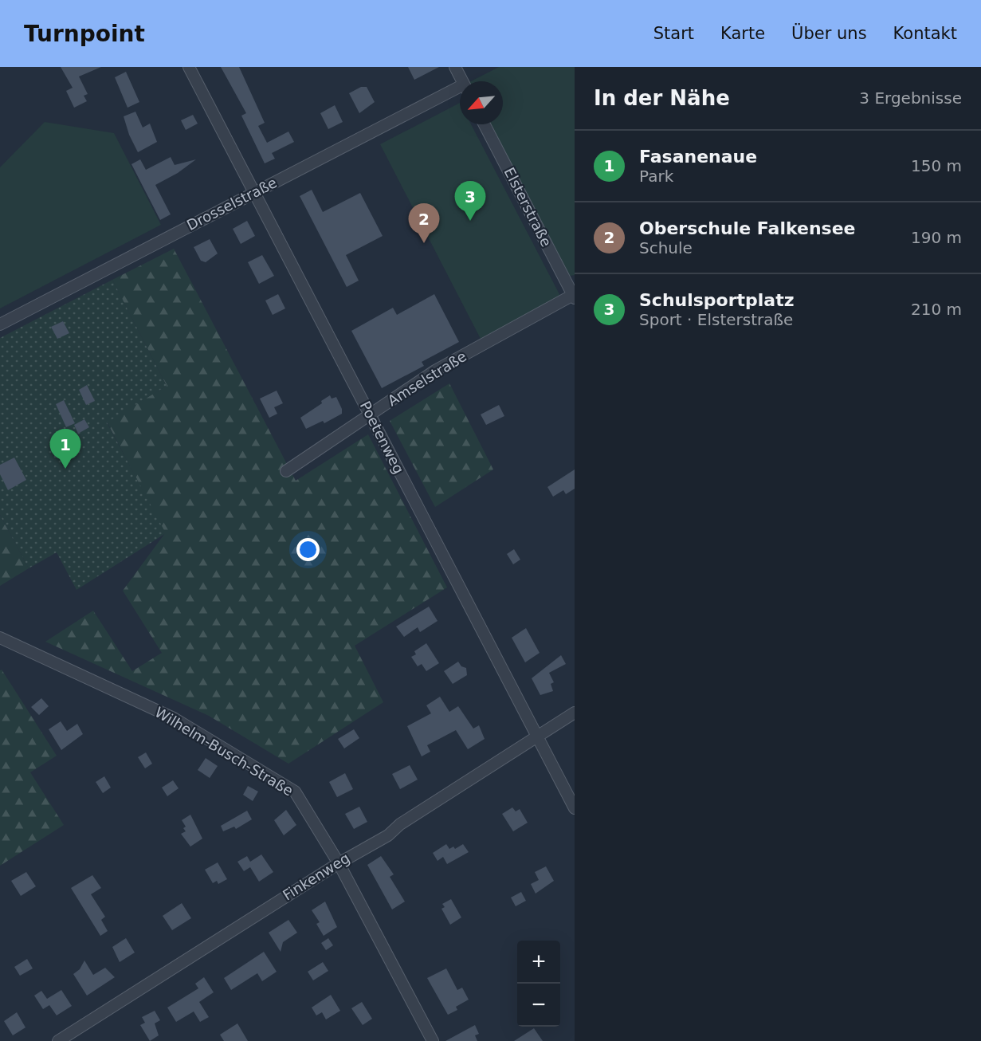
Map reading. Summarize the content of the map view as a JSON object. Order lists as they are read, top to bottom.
{
  "streets": {
    "street": [
      "Drosselstraße",
      "Elsterstraße",
      "Amselstraße",
      "Poetenweg",
      "Wilhelm-Busch-Straße",
      "Finkenweg"
    ]
  },
  "crossings": [
    ["Drosselstraße", "Poetenweg"],
    ["Elsterstraße", "Amselstraße"],
    ["Amselstraße", "Poetenweg"],
    ["Poetenweg", "Finkenweg"],
    ["Wilhelm-Busch-Straße", "Finkenweg"]
  ],
  "north": "bottom left",
  "page": {
    "header": "Turnpoint",
    "nav": [
      "Start",
      "Karte",
      "Über uns",
      "Kontakt"
    ],
    "heading": ["In der Nähe", "3 Ergebnisse"],
    "list": [
      {
        "mark": "1",
        "name": "Fasanenaue",
        "note": "Park",
        "value": "150 m"
      },
      {
        "mark": "2",
        "name": "Oberschule Falkensee",
        "note": "Schule",
        "value": "190 m"
      },
      {
        "mark": "3",
        "name": "Schulsportplatz",
        "note": "Sport · Elsterstraße",
        "value": "210 m"
      }
    ],
    "pins": ["3", "2", "1"],
    "map_buttons": ["+", "−"]
  }
}
